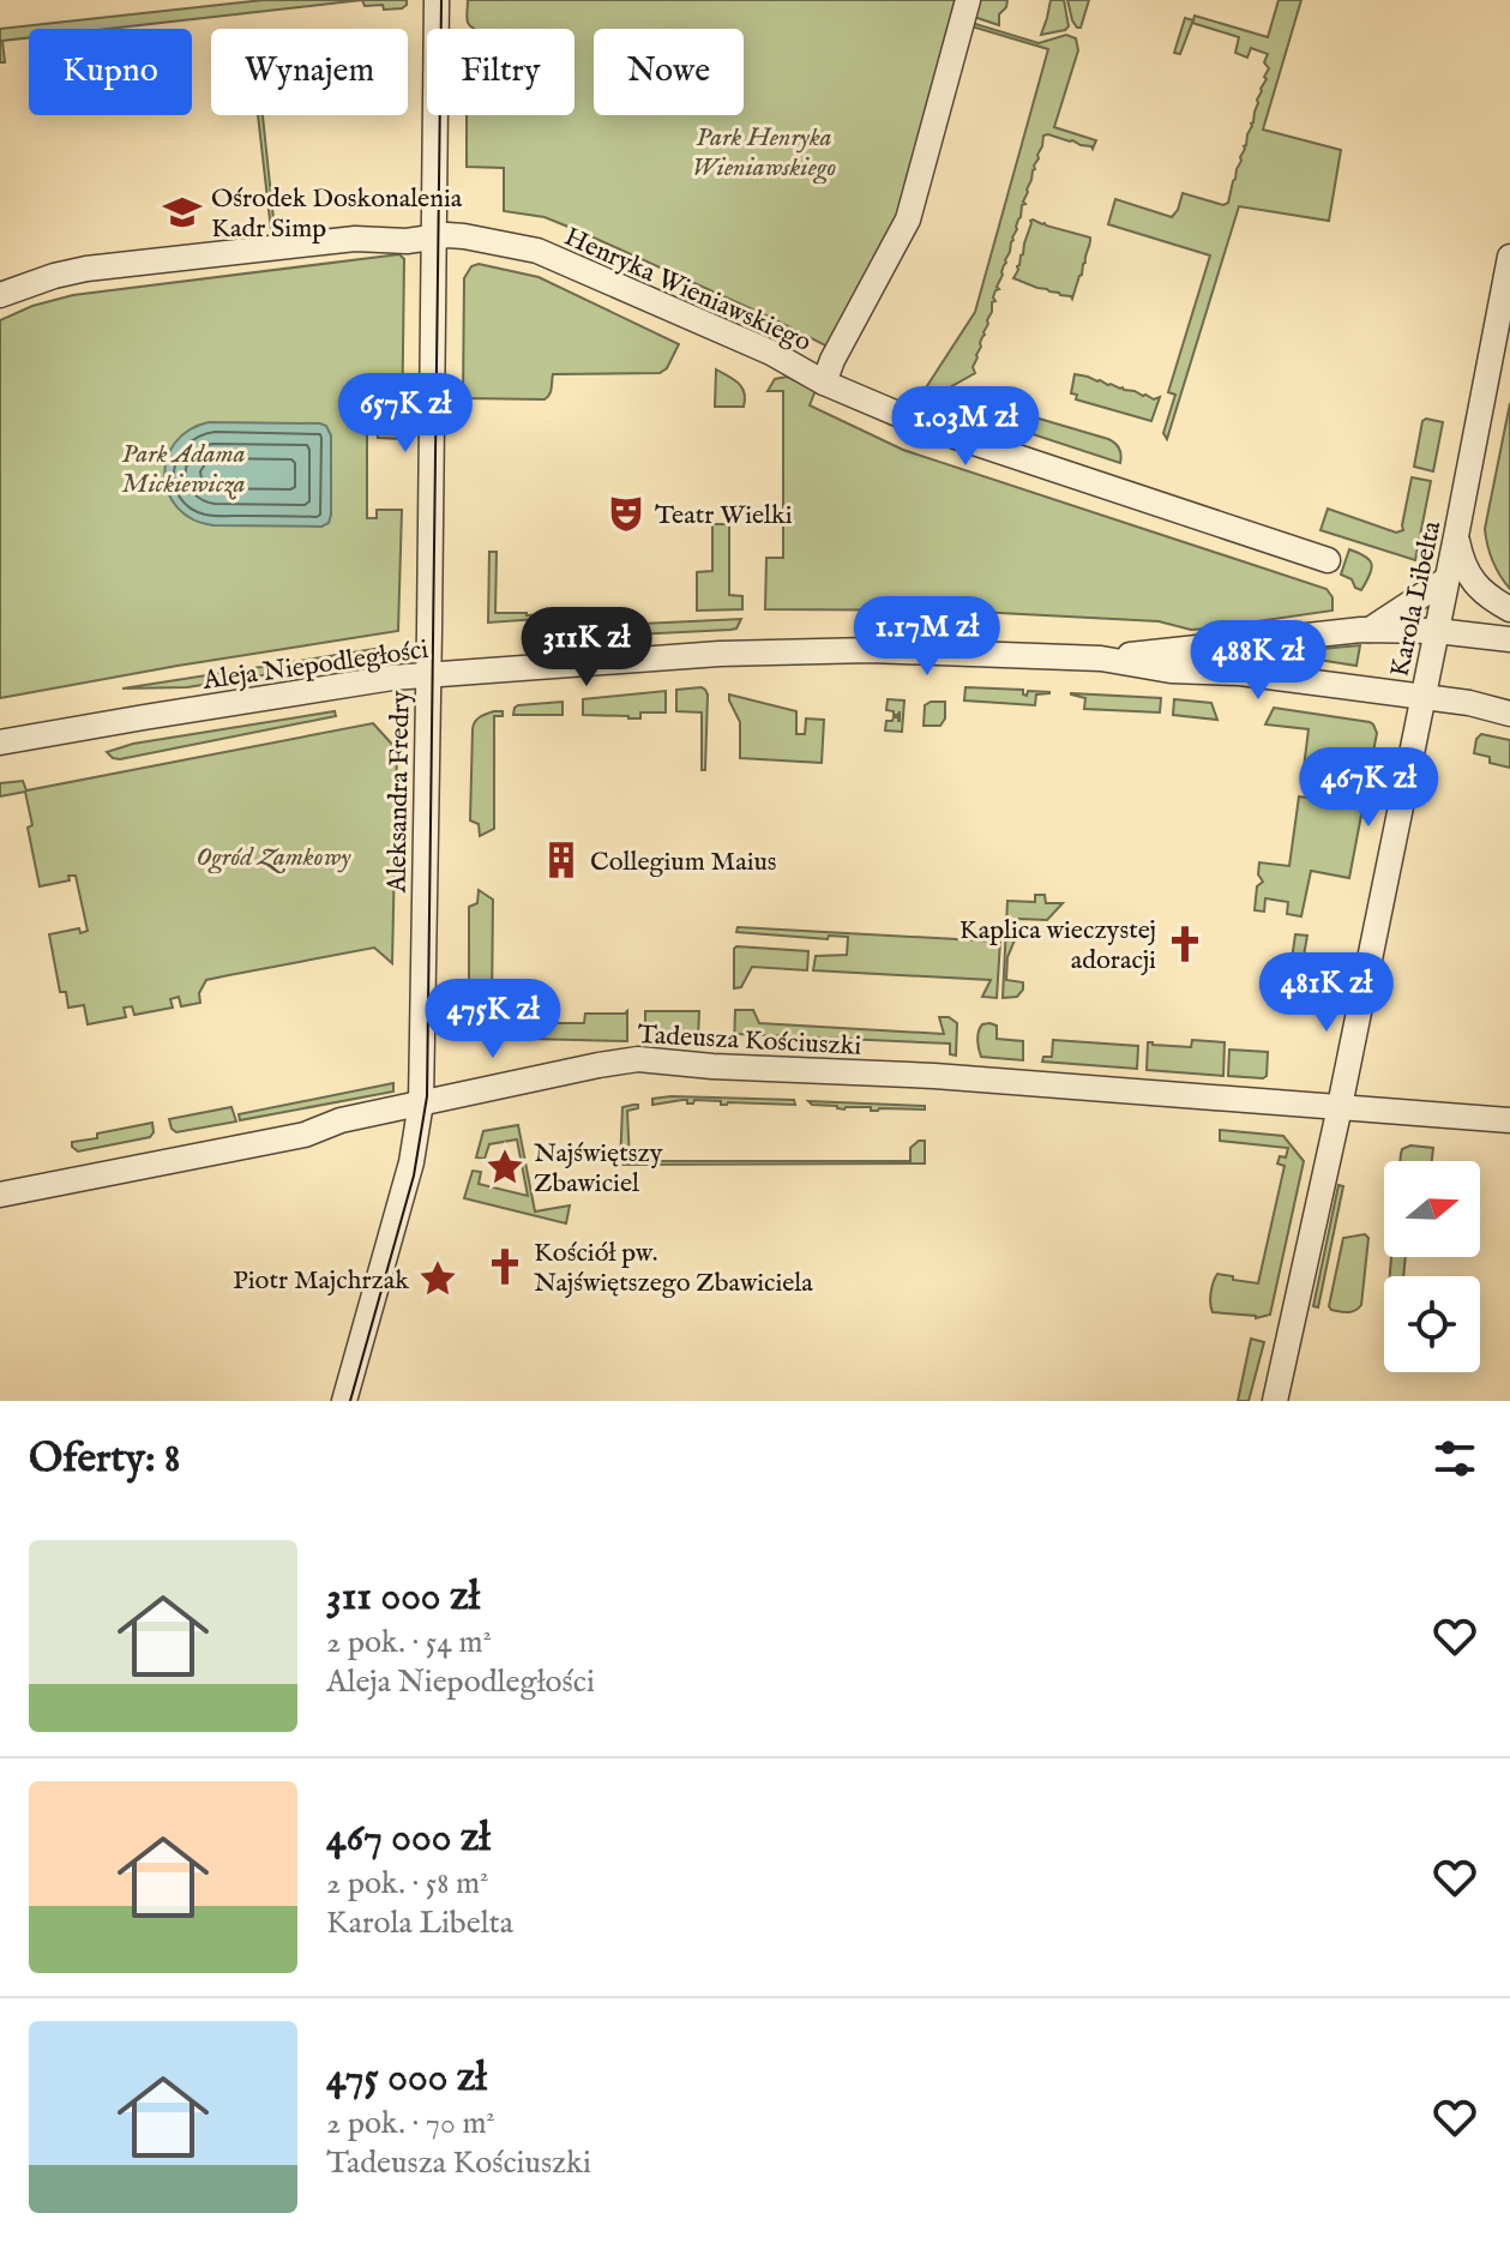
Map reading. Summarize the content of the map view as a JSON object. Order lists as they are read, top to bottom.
{
  "streets": {
    "street": [
      "Henryka Wieniawskiego",
      "Karola Libelta",
      "Aleja Niepodległości",
      "Aleksandra Fredry",
      "Tadeusza Kościuszki"
    ]
  },
  "crossings": [
    ["Henryka Wieniawskiego", "Aleksandra Fredry"],
    ["Karola Libelta", "Aleja Niepodległości"],
    ["Karola Libelta", "Tadeusza Kościuszki"],
    ["Aleja Niepodległości", "Aleksandra Fredry"],
    ["Aleksandra Fredry", "Tadeusza Kościuszki"]
  ],
  "parks": ["Park Henryka Wieniawskiego", "Park Adama Mickiewicza", "Ogród Zamkowy"],
  "places": {
    "school or university": ["Ośrodek Doskonalenia Kadr Simp"],
    "theatre": ["Teatr Wielki"],
    "building": ["Collegium Maius"],
    "church": ["Kaplica wieczystej adoracji", "Kościół pw. Najświętszego Zbawiciela"],
    "place": ["Najświętszy Zbawiciel", "Piotr Majchrzak"]
  },
  "north": "right",
  "page": {
    "chip": [
      "Kupno",
      "Wynajem",
      "Filtry",
      "Nowe"
    ],
    "price": [
      "657K zł",
      "1.03M zł",
      "1.17M zł",
      "311K zł",
      "488K zł",
      "467K zł",
      "481K zł",
      "475K zł"
    ],
    "heading": "Oferty: 8",
    "list": [
      {
        "name": "311 000 zł",
        "note": "2 pok. · 54 m² · Aleja Niepodległości"
      },
      {
        "name": "467 000 zł",
        "note": "2 pok. · 58 m² · Karola Libelta"
      },
      {
        "name": "475 000 zł",
        "note": "2 pok. · 70 m² · Tadeusza Kościuszki"
      }
    ]
  }
}
